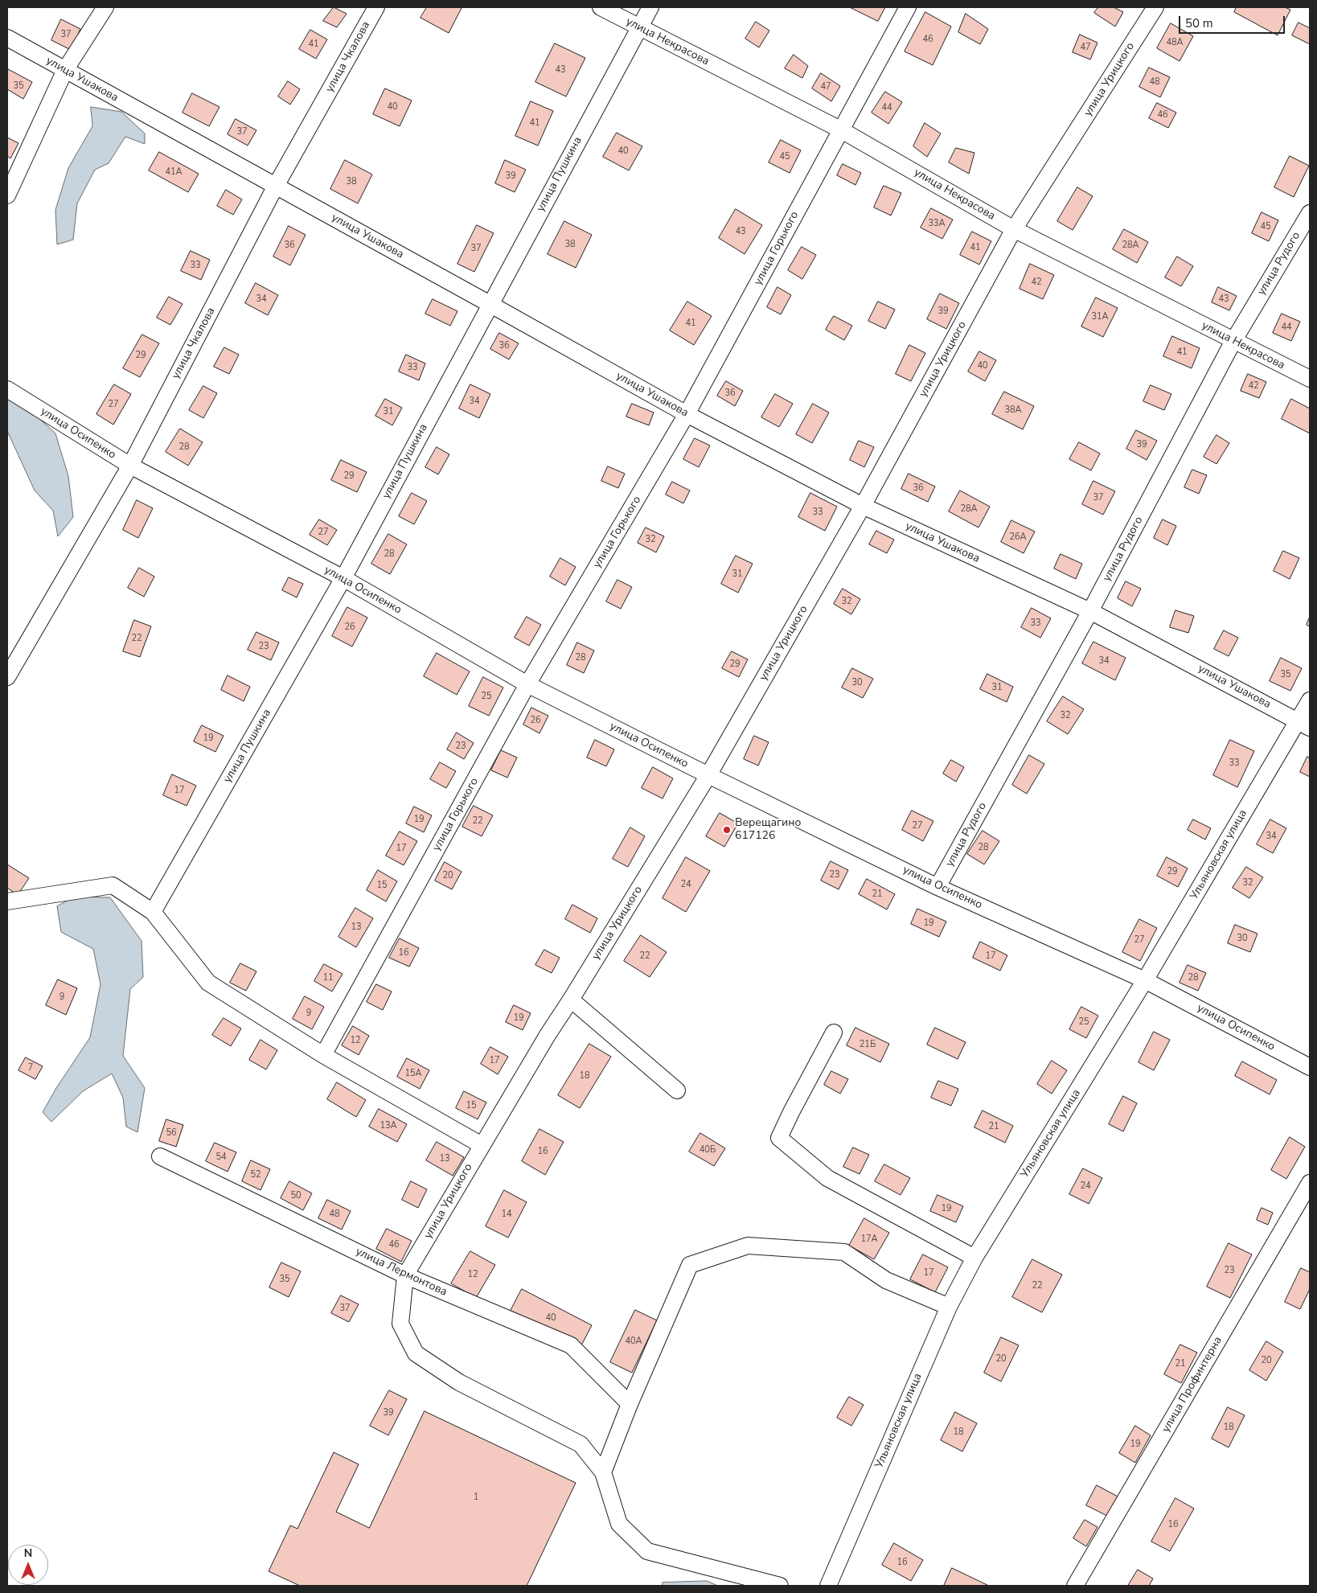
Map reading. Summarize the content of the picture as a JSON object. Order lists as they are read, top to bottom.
{
  "streets": {
    "street": [
      "улица Некрасова",
      "улица Чкалова",
      "улица Ушакова",
      "улица Урицкого",
      "улица Пушкина",
      "улица Горького",
      "улица Рудого",
      "улица Осипенко",
      "Ульяновская улица",
      "улица Лермонтова",
      "улица Профинтерна"
    ]
  },
  "crossings": [
    ["улица Некрасова", "улица Урицкого"],
    ["улица Некрасова", "улица Пушкина"],
    ["улица Некрасова", "улица Горького"],
    ["улица Некрасова", "улица Рудого"],
    ["улица Чкалова", "улица Ушакова"],
    ["улица Чкалова", "улица Осипенко"],
    ["улица Ушакова", "улица Урицкого"],
    ["улица Ушакова", "улица Пушкина"],
    ["улица Ушакова", "улица Горького"],
    ["улица Ушакова", "улица Рудого"],
    ["улица Ушакова", "Ульяновская улица"],
    ["улица Урицкого", "улица Осипенко"],
    ["улица Урицкого", "улица Лермонтова"],
    ["улица Пушкина", "улица Осипенко"],
    ["улица Горького", "улица Осипенко"],
    ["улица Рудого", "улица Осипенко"],
    ["улица Осипенко", "Ульяновская улица"]
  ],
  "places": ["Верещагино 617126"],
  "house_numbers": [
    "37",
    "46",
    "48А",
    "41",
    "47",
    "43",
    "48",
    "35",
    "47",
    "40",
    "44",
    "46",
    "41",
    "37",
    "40",
    "45",
    "41А",
    "39",
    "38",
    "33А",
    "45",
    "43",
    "38",
    "36",
    "28А",
    "41",
    "37",
    "33",
    "42",
    "34",
    "43",
    "39",
    "31А",
    "41",
    "44",
    "36",
    "41",
    "29",
    "40",
    "33",
    "42",
    "36",
    "34",
    "27",
    "38А",
    "31",
    "39",
    "28",
    "29",
    "36",
    "37",
    "28А",
    "33",
    "27",
    "26А",
    "32",
    "28",
    "31",
    "32",
    "33",
    "26",
    "22",
    "23",
    "28",
    "34",
    "29",
    "35",
    "30",
    "31",
    "25",
    "32",
    "26",
    "19",
    "23",
    "33",
    "17",
    "19",
    "22",
    "27",
    "34",
    "28",
    "17",
    "29",
    "23",
    "20",
    "32",
    "24",
    "15",
    "21",
    "19",
    "13",
    "30",
    "27",
    "16",
    "22",
    "17",
    "11",
    "28",
    "9",
    "9",
    "19",
    "25",
    "12",
    "21Б",
    "17",
    "7",
    "15А",
    "18",
    "15",
    "13А",
    "21",
    "56",
    "40Б",
    "16",
    "54",
    "13",
    "52",
    "24",
    "50",
    "19",
    "48",
    "14",
    "17А",
    "46",
    "23",
    "17",
    "12",
    "35",
    "22",
    "37",
    "40",
    "40А",
    "20",
    "20",
    "21",
    "39",
    "18",
    "18",
    "19",
    "1",
    "16",
    "16"
  ],
  "scale_bar": "50 m",
  "north": "top"
}
